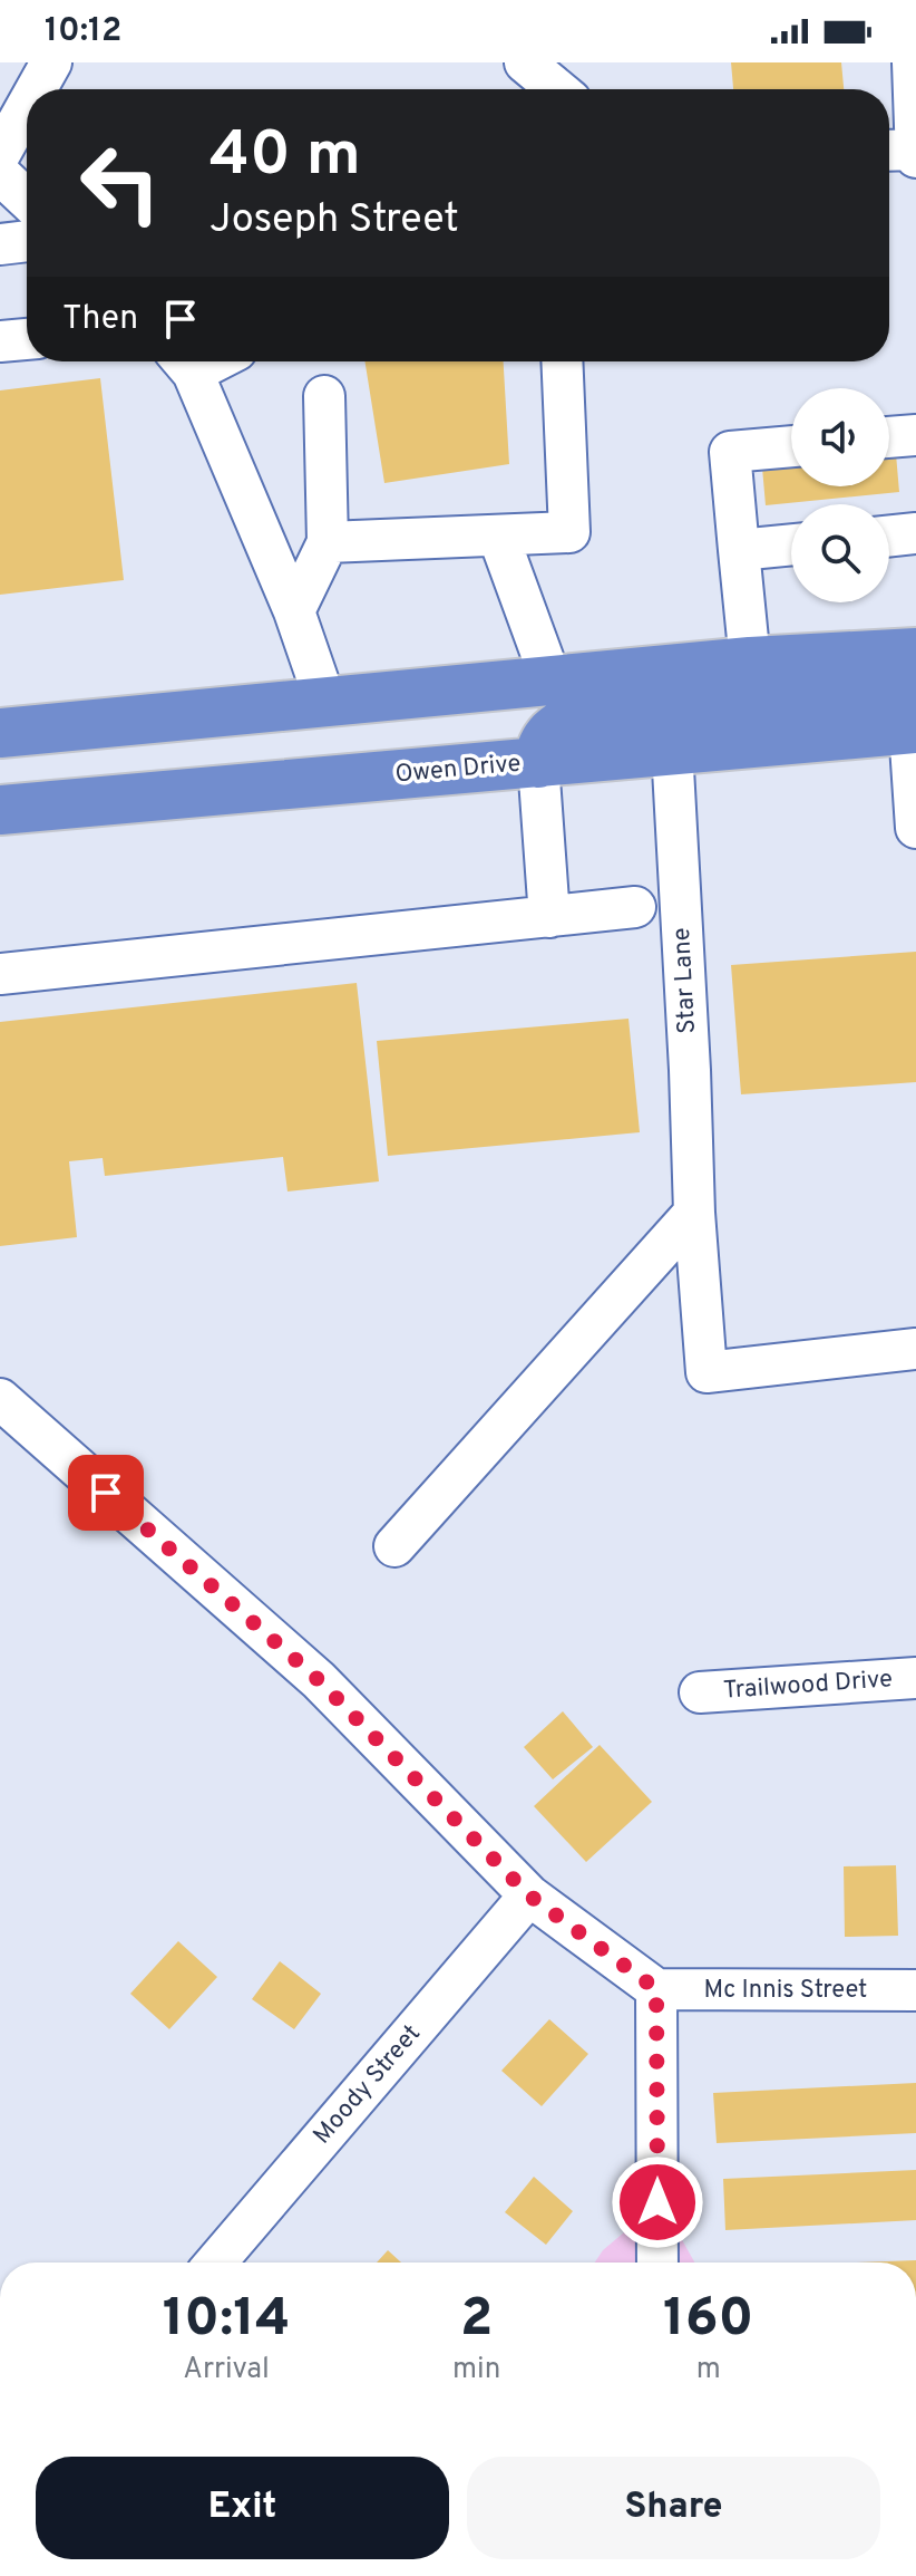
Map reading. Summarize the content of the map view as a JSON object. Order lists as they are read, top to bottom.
{
  "streets": {
    "highway": ["Owen Drive"],
    "street": [
      "Star Lane",
      "Trailwood Drive",
      "Mc Innis Street",
      "Moody Street"
    ]
  },
  "crossings": [
    ["Owen Drive", "Star Lane"]
  ],
  "page": {
    "status": "10:12",
    "turn": ["40 m", "Joseph Street"],
    "then": "Then",
    "eta": [
      "10:14",
      "Arrival",
      "2",
      "min",
      "160",
      "m"
    ],
    "buttons": ["Exit", "Share"]
  }
}
